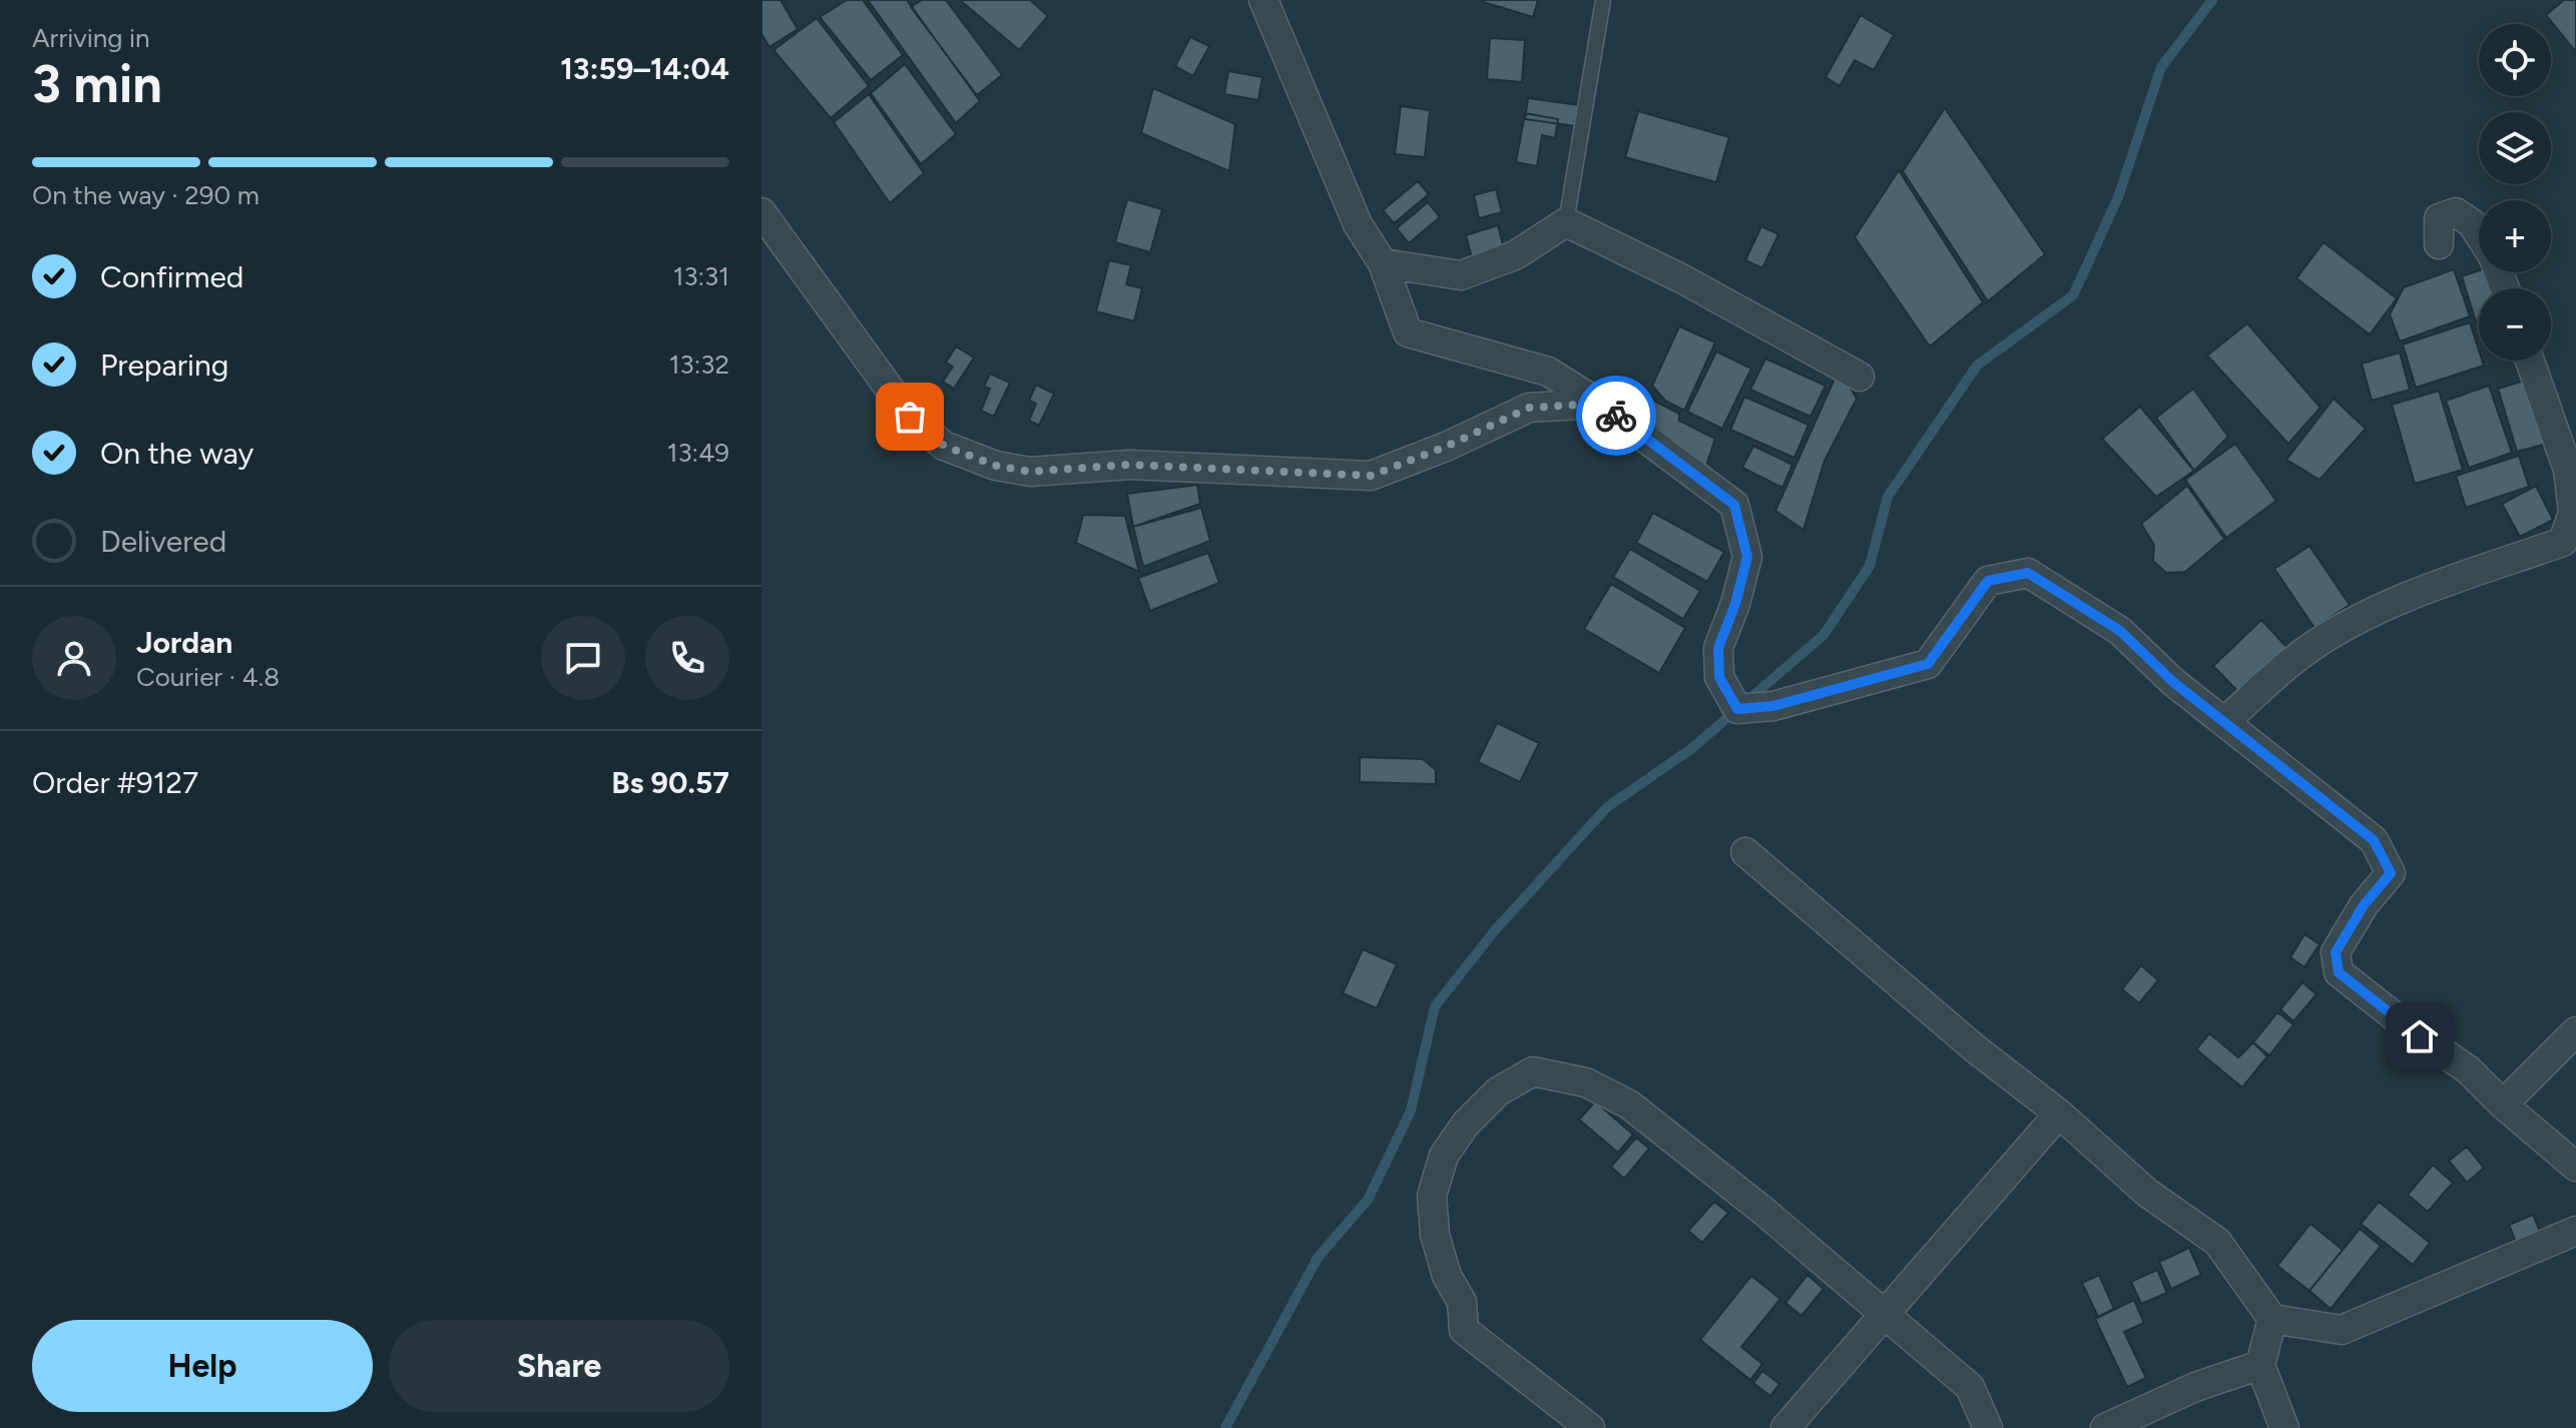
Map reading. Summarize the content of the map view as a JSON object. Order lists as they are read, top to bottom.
{
  "page": {
    "heading": ["3 min", "Arriving in", "13:59–14:04"],
    "panel": [
      "Jordan",
      "Courier · 4.8",
      "Order #9127",
      "Bs 90.57"
    ],
    "map_buttons": ["+", "−"],
    "bar": "On the way · 290 m",
    "list": [
      ["Confirmed", "13:31"],
      ["Preparing", "13:32"],
      ["On the way", "13:49"],
      "Delivered"
    ],
    "buttons": ["Help", "Share"]
  }
}
